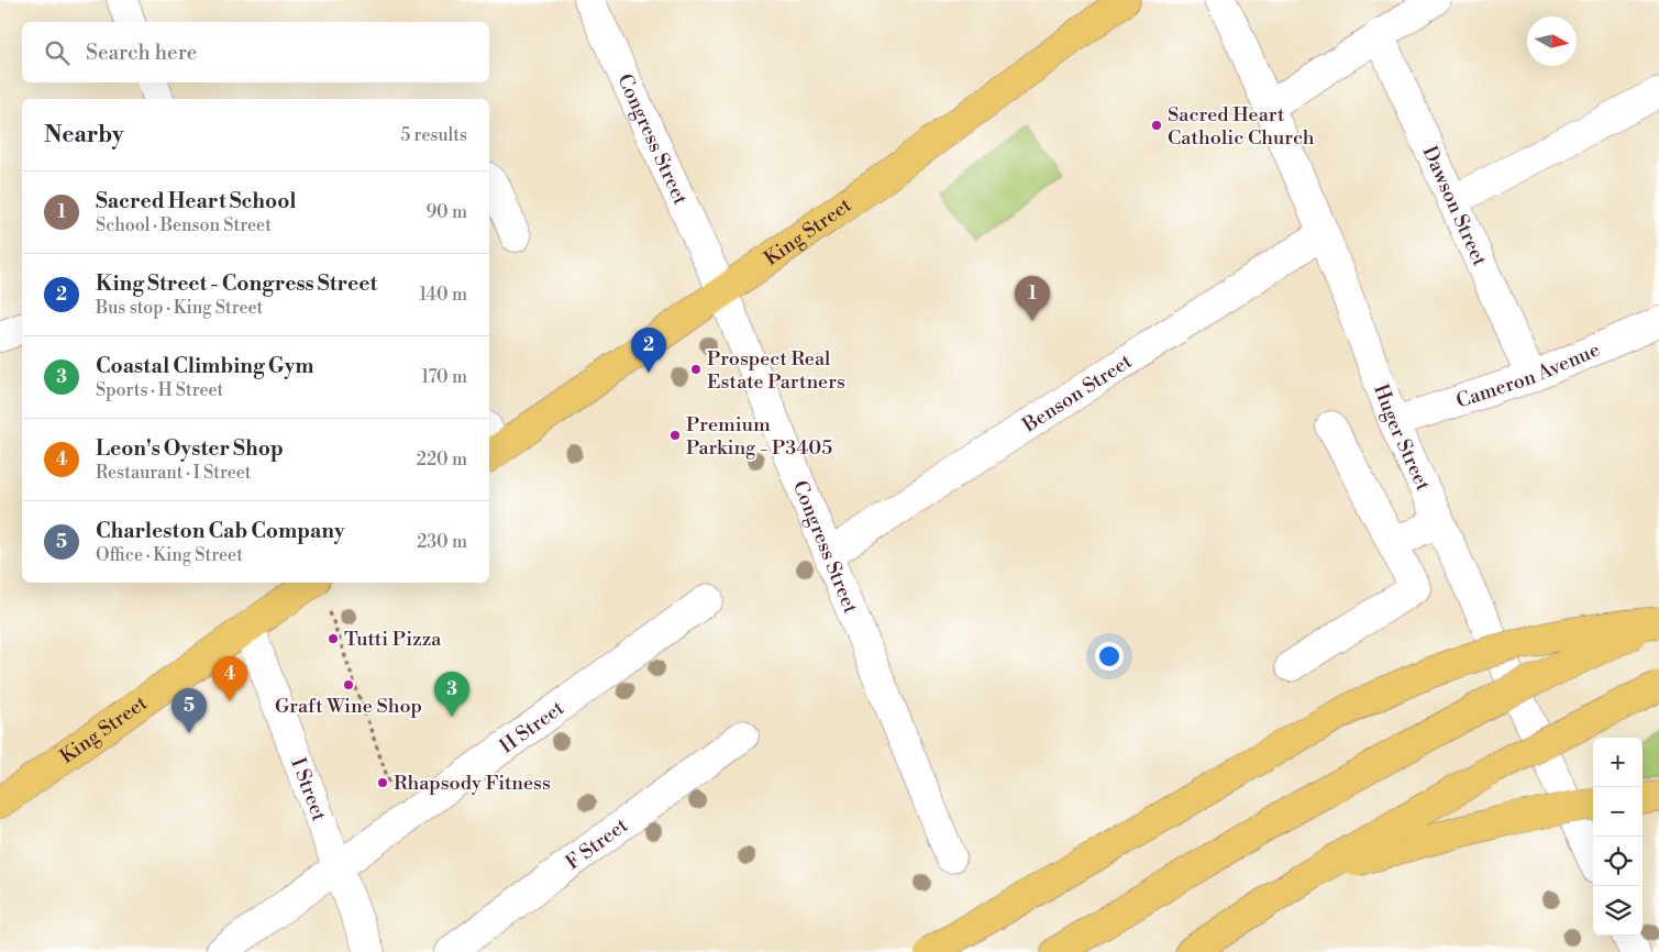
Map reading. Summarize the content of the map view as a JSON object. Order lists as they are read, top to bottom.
{
  "streets": {
    "main road": ["King Street"],
    "street": [
      "Congress Street",
      "Dawson Street",
      "Cameron Avenue",
      "Benson Street",
      "Huger Street",
      "H Street",
      "I Street",
      "F Street"
    ]
  },
  "crossings": [
    ["Congress Street", "King Street"],
    ["Congress Street", "Benson Street"],
    ["Dawson Street", "Cameron Avenue"],
    ["King Street", "I Street"],
    ["Cameron Avenue", "Huger Street"],
    ["Benson Street", "Huger Street"],
    ["H Street", "I Street"]
  ],
  "places": [
    "Sacred Heart Catholic Church",
    "Prospect Real Estate Partners",
    "Premium Parking - P3405",
    "Tutti Pizza",
    "Graft Wine Shop",
    "Rhapsody Fitness"
  ],
  "north": "right",
  "page": {
    "search": "Search here",
    "heading": ["Nearby", "5 results"],
    "list": [
      {
        "mark": "1",
        "name": "Sacred Heart School",
        "note": "School · Benson Street",
        "value": "90 m"
      },
      {
        "mark": "2",
        "name": "King Street - Congress Street",
        "note": "Bus stop · King Street",
        "value": "140 m"
      },
      {
        "mark": "3",
        "name": "Coastal Climbing Gym",
        "note": "Sports · H Street",
        "value": "170 m"
      },
      {
        "mark": "4",
        "name": "Leon's Oyster Shop",
        "note": "Restaurant · I Street",
        "value": "220 m"
      },
      {
        "mark": "5",
        "name": "Charleston Cab Company",
        "note": "Office · King Street",
        "value": "230 m"
      }
    ],
    "pins": [
      "1",
      "2",
      "4",
      "3",
      "5"
    ],
    "map_buttons": ["+", "−"]
  }
}
